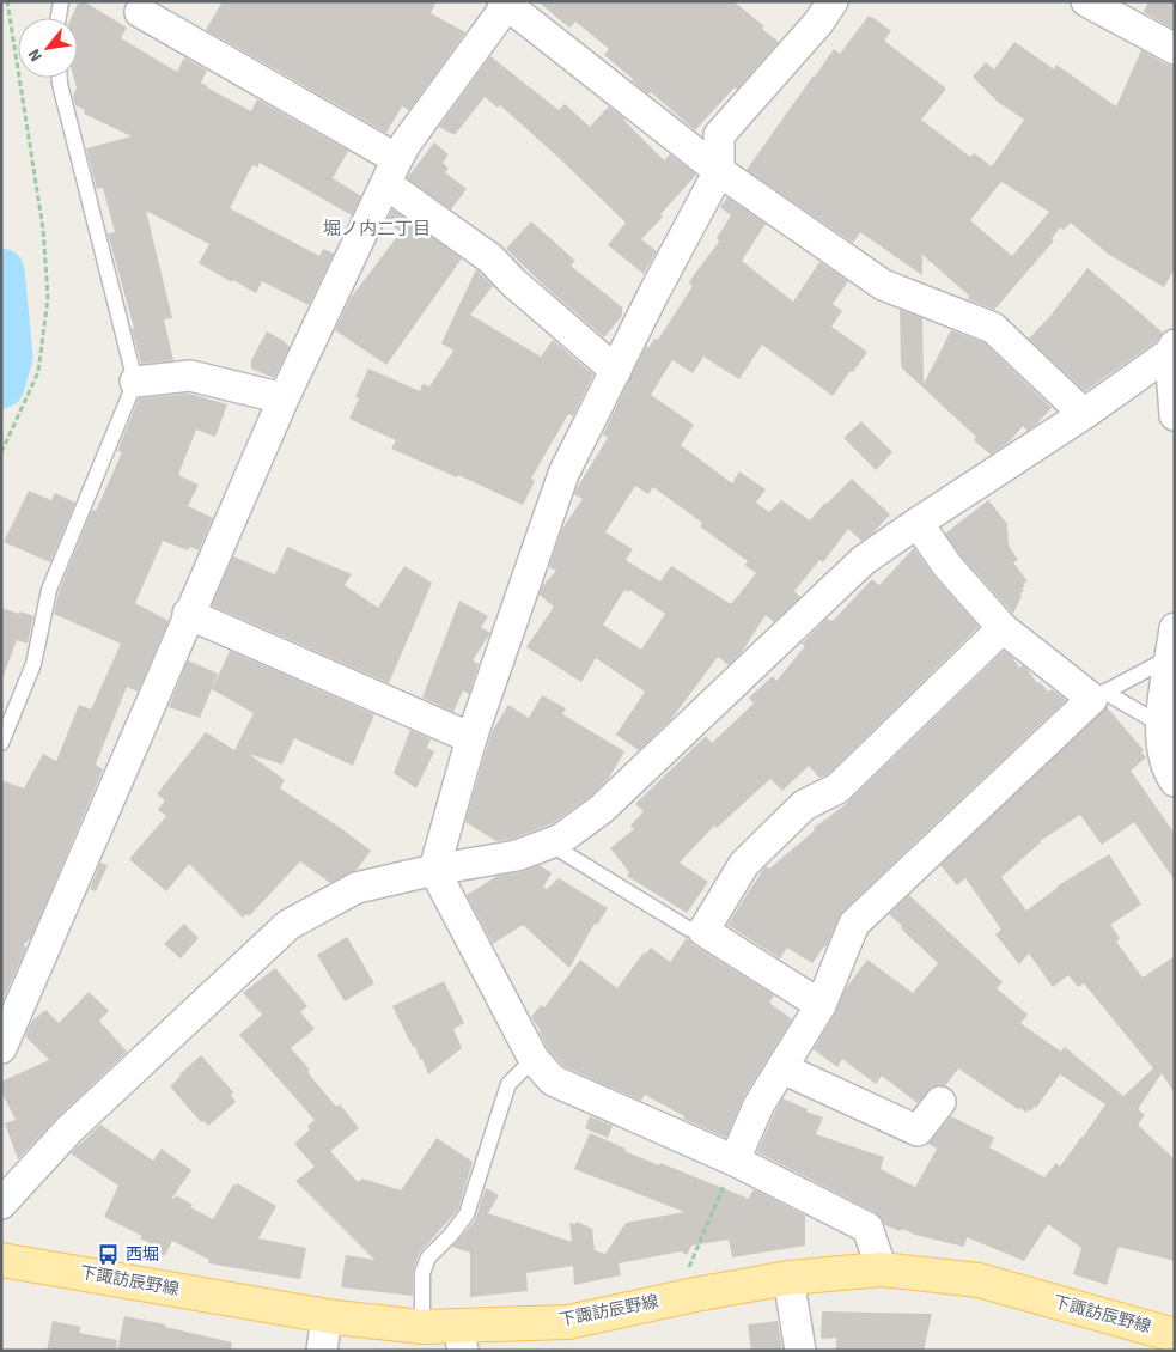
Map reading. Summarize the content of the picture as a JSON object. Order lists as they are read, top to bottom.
{
  "streets": {
    "main road": ["下諏訪辰野線"]
  },
  "districts": ["堀ノ内二丁目"],
  "places": {
    "bus stop": ["西堀"]
  },
  "north": "bottom left"
}
